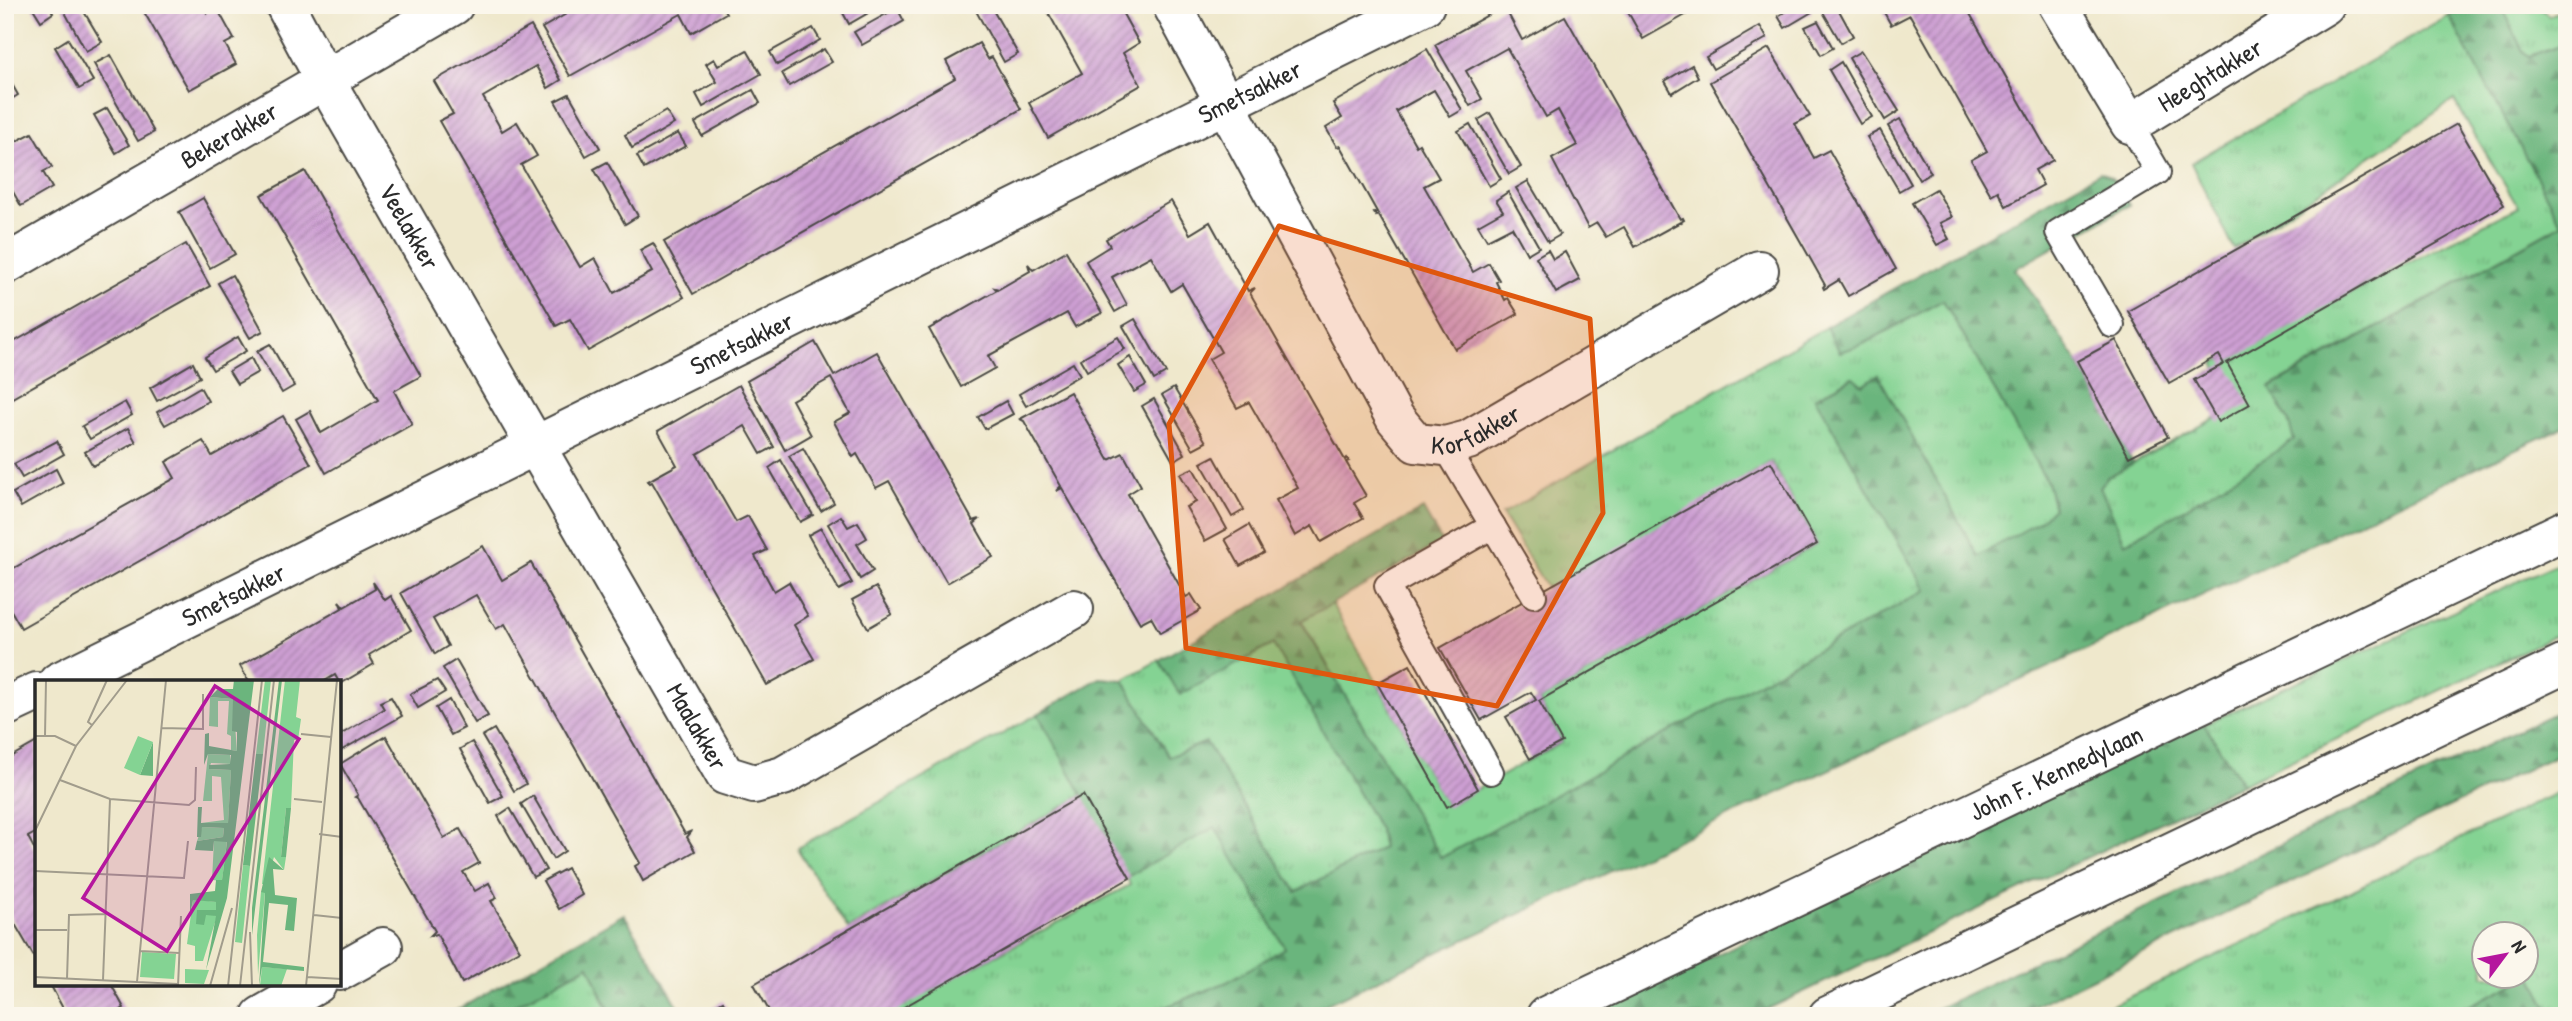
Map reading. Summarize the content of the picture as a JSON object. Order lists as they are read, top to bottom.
{
  "streets": {
    "street": [
      "Heeghtakker",
      "Smetsakker",
      "Bekerakker",
      "Veelakker",
      "Korfakker",
      "Maalakker",
      "John F. Kennedylaan"
    ]
  },
  "crossings": [
    ["Smetsakker", "Veelakker"],
    ["Smetsakker", "Korfakker"],
    ["Smetsakker", "Maalakker"],
    ["Bekerakker", "Veelakker"],
    ["Veelakker", "Maalakker"]
  ],
  "north": "top right"
}
